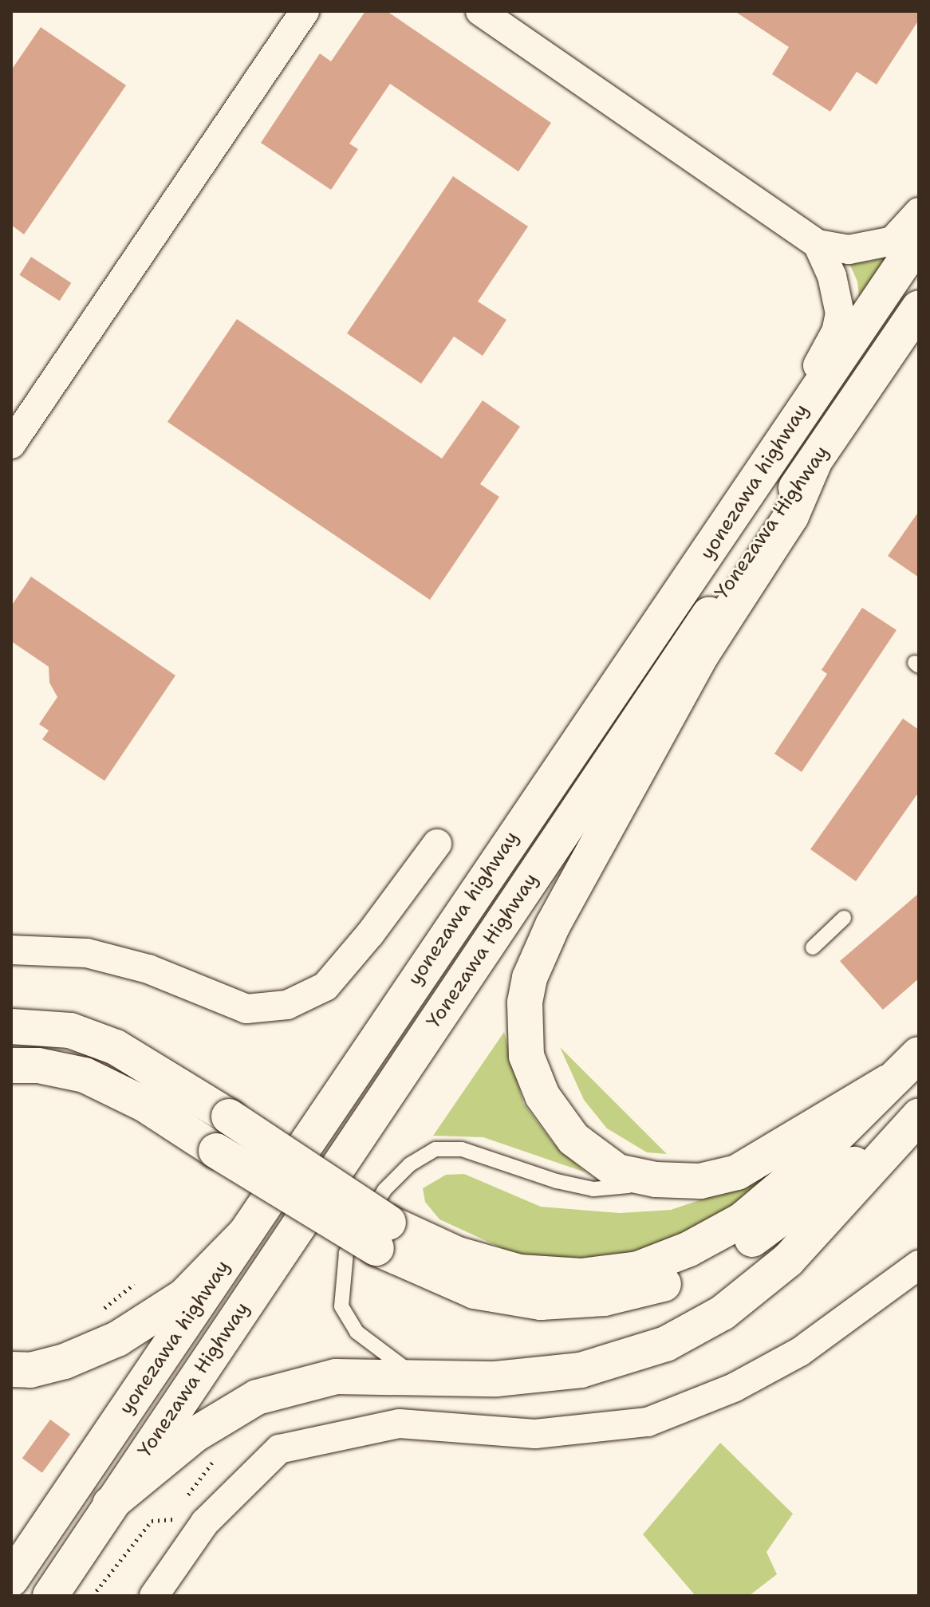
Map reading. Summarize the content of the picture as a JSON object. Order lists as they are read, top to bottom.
{
  "streets": {
    "highway": ["yonezawa highway", "Yonezawa Highway"]
  }
}
